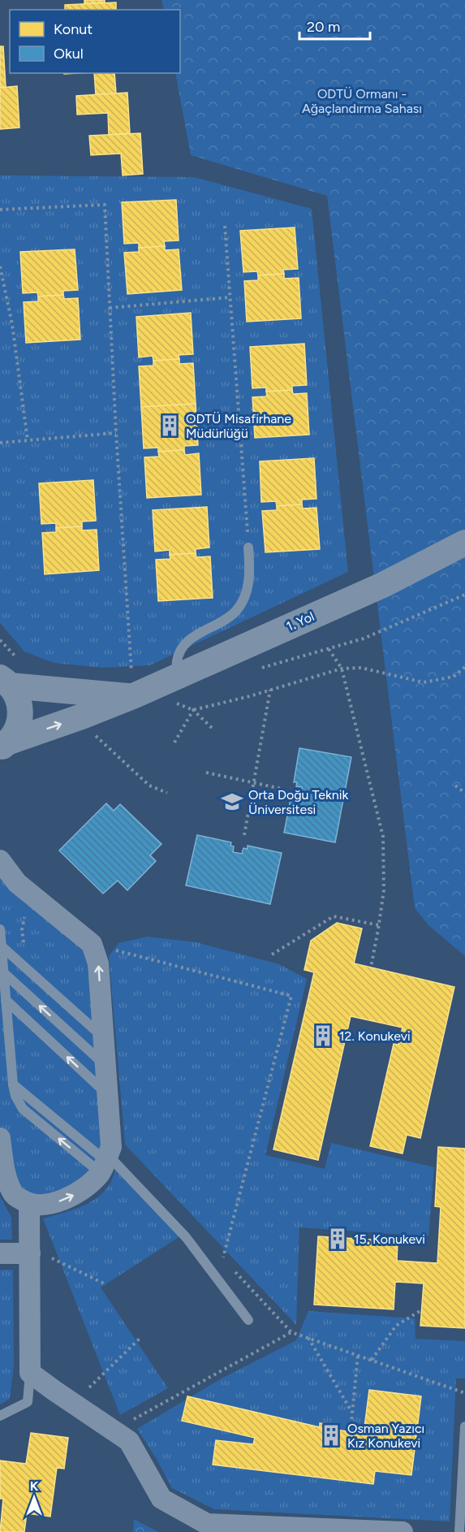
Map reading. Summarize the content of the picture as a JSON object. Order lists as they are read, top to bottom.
{
  "streets": {
    "street": ["1. Yol"]
  },
  "parks": ["ODTÜ Ormanı - Ağaçlandırma Sahası"],
  "places": {
    "building": [
      "ODTÜ Misafirhane Müdürlüğü",
      "12. Konukevi",
      "15. Konukevi",
      "Osman Yazıcı Kız Konukevi"
    ],
    "school or university": ["Orta Doğu Teknik Üniversitesi"]
  },
  "legend": ["Konut", "Okul"],
  "scale_bar": "20 m",
  "north": "top"
}
